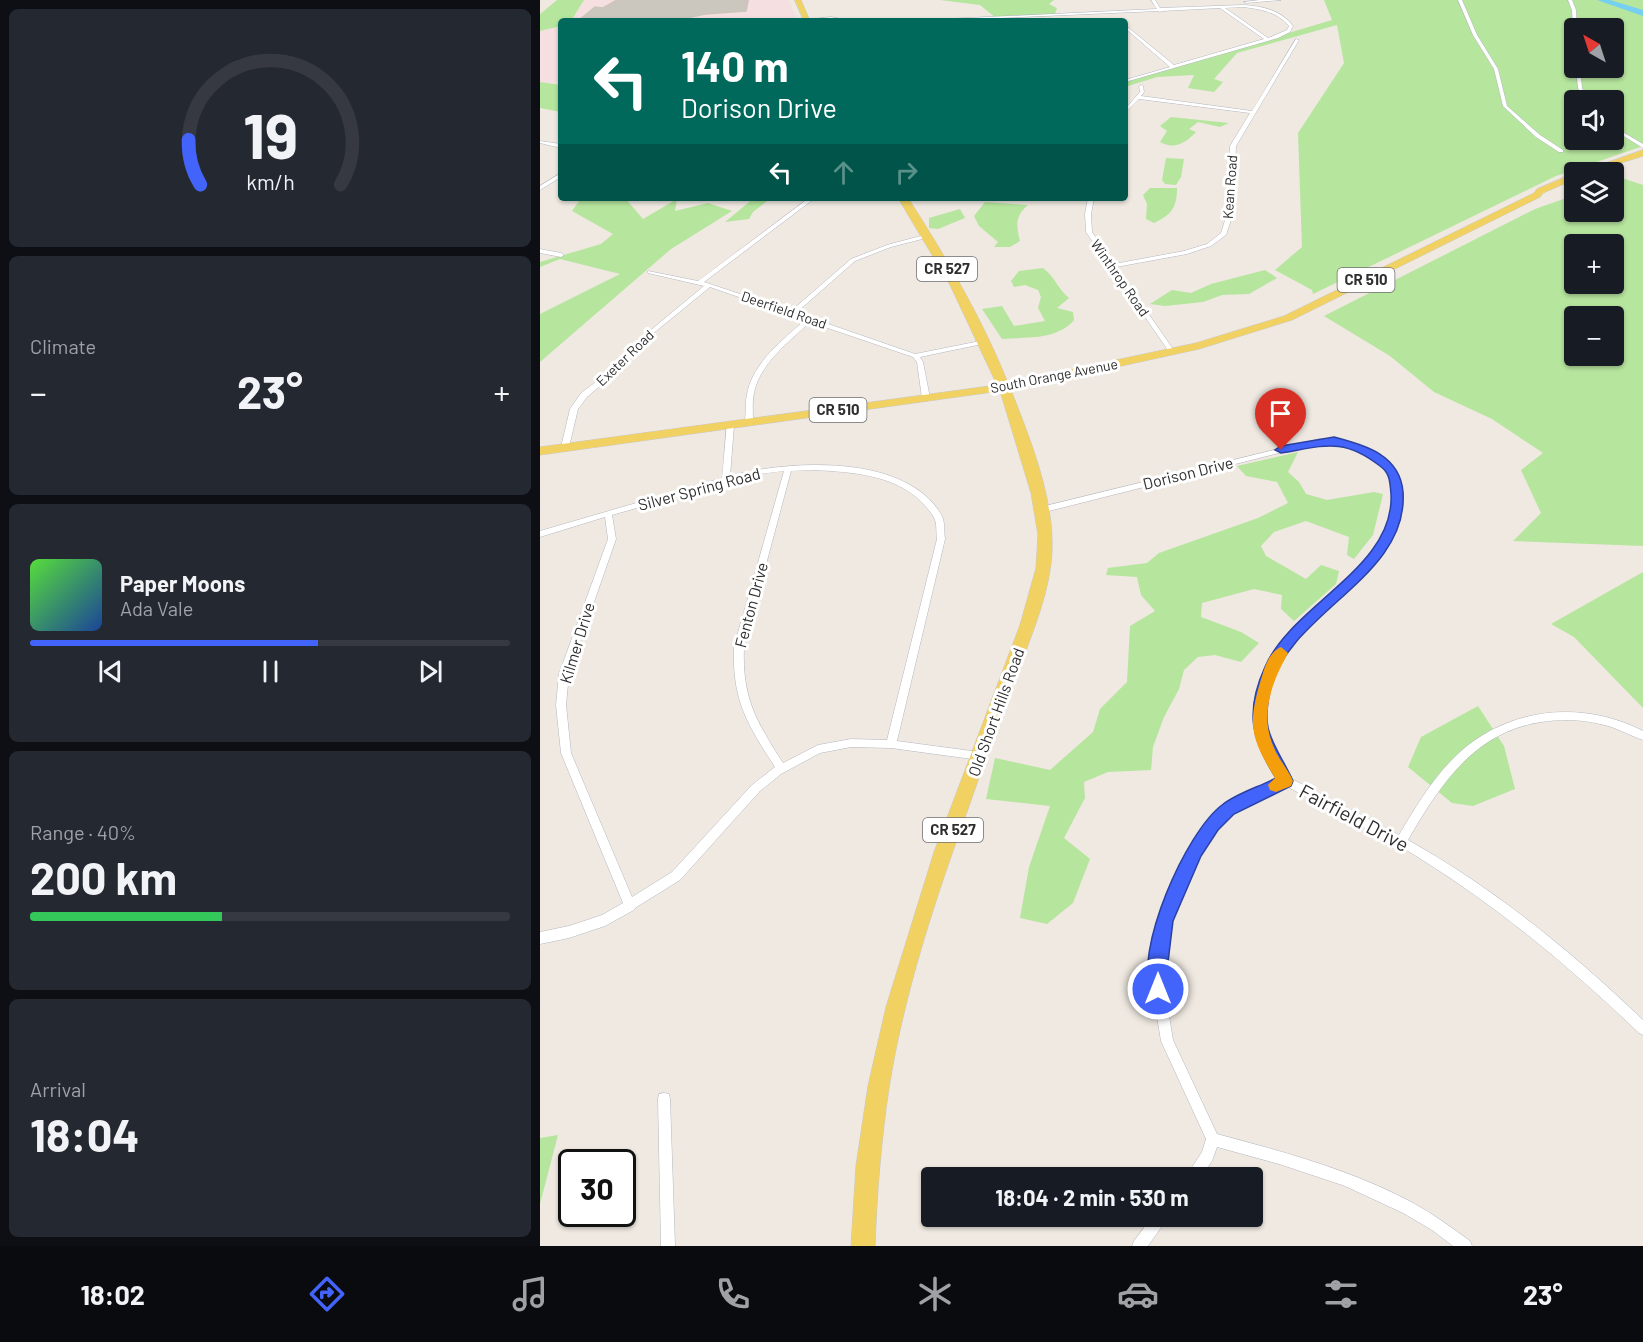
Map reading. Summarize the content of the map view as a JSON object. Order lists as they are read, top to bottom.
{
  "streets": {
    "main road": [
      "CR 527",
      "CR 510",
      "South Orange Avenue",
      "Old Short Hills Road"
    ],
    "street": [
      "Kean Road",
      "Winthrop Road",
      "Deerfield Road",
      "Exeter Road",
      "Dorison Drive",
      "Silver Spring Road",
      "Fenton Drive",
      "Kilmer Drive",
      "Fairfield Drive"
    ]
  },
  "crossings": [
    ["Kean Road", "Winthrop Road"],
    ["Winthrop Road", "South Orange Avenue"],
    ["Deerfield Road", "Exeter Road"],
    ["Exeter Road", "South Orange Avenue"],
    ["South Orange Avenue", "Old Short Hills Road"],
    ["Dorison Drive", "Old Short Hills Road"],
    ["Dorison Drive", "Fairfield Drive"],
    ["Silver Spring Road", "Fenton Drive"],
    ["Silver Spring Road", "Kilmer Drive"]
  ],
  "north": "top left",
  "page": {
    "map_buttons": ["+", "−"],
    "turn": ["140 m", "Dorison Drive"],
    "tile": [
      "Climate",
      ["Range · 40%", "200 km"],
      ["Arrival", "18:04"]
    ],
    "heat": ["−", "23°", "+"],
    "song": ["Paper Moons", "Ada Vale"],
    "limit": "30",
    "trip": "18:04 · 2 min · 530 m",
    "tabs": ["18:02", "23°"],
    "gauge": ["19", "km/h"]
  }
}
